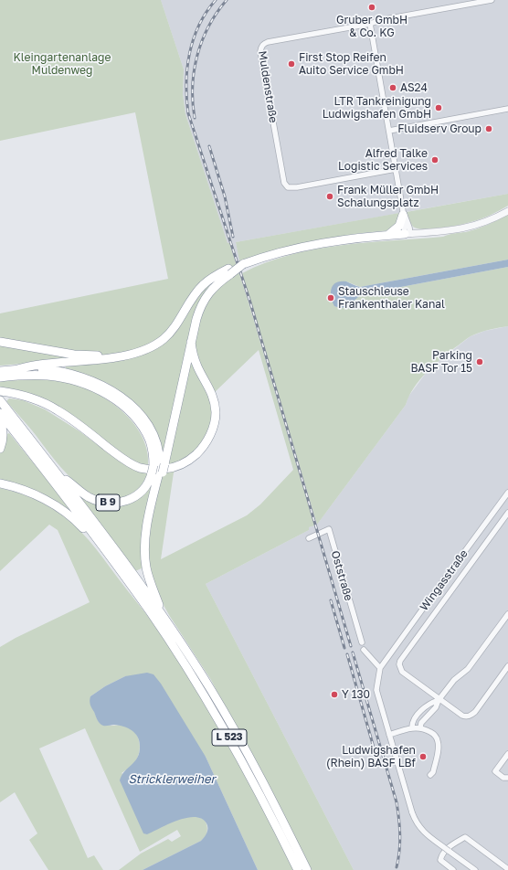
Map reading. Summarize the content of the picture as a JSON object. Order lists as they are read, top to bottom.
{
  "streets": {
    "highway": ["B 9", "L 523"],
    "street": ["Muldenstraße", "Oststraße", "Wingasstraße"]
  },
  "water": ["Stricklerweiher"],
  "parks": ["Kleingartenanlage Muldenweg"],
  "places": [
    "Gruber GmbH & Co. KG",
    "First Stop Reifen Auito Service GmbH",
    "AS24",
    "LTR Tankreinigung Ludwigshafen GmbH",
    "Fluidserv Group",
    "Alfred Talke Logistic Services",
    "Frank Müller GmbH Schalungsplatz",
    "Stauschleuse Frankenthaler Kanal",
    "Parking BASF Tor 15",
    "Y 130",
    "Ludwigshafen (Rhein) BASF LBf"
  ]
}
